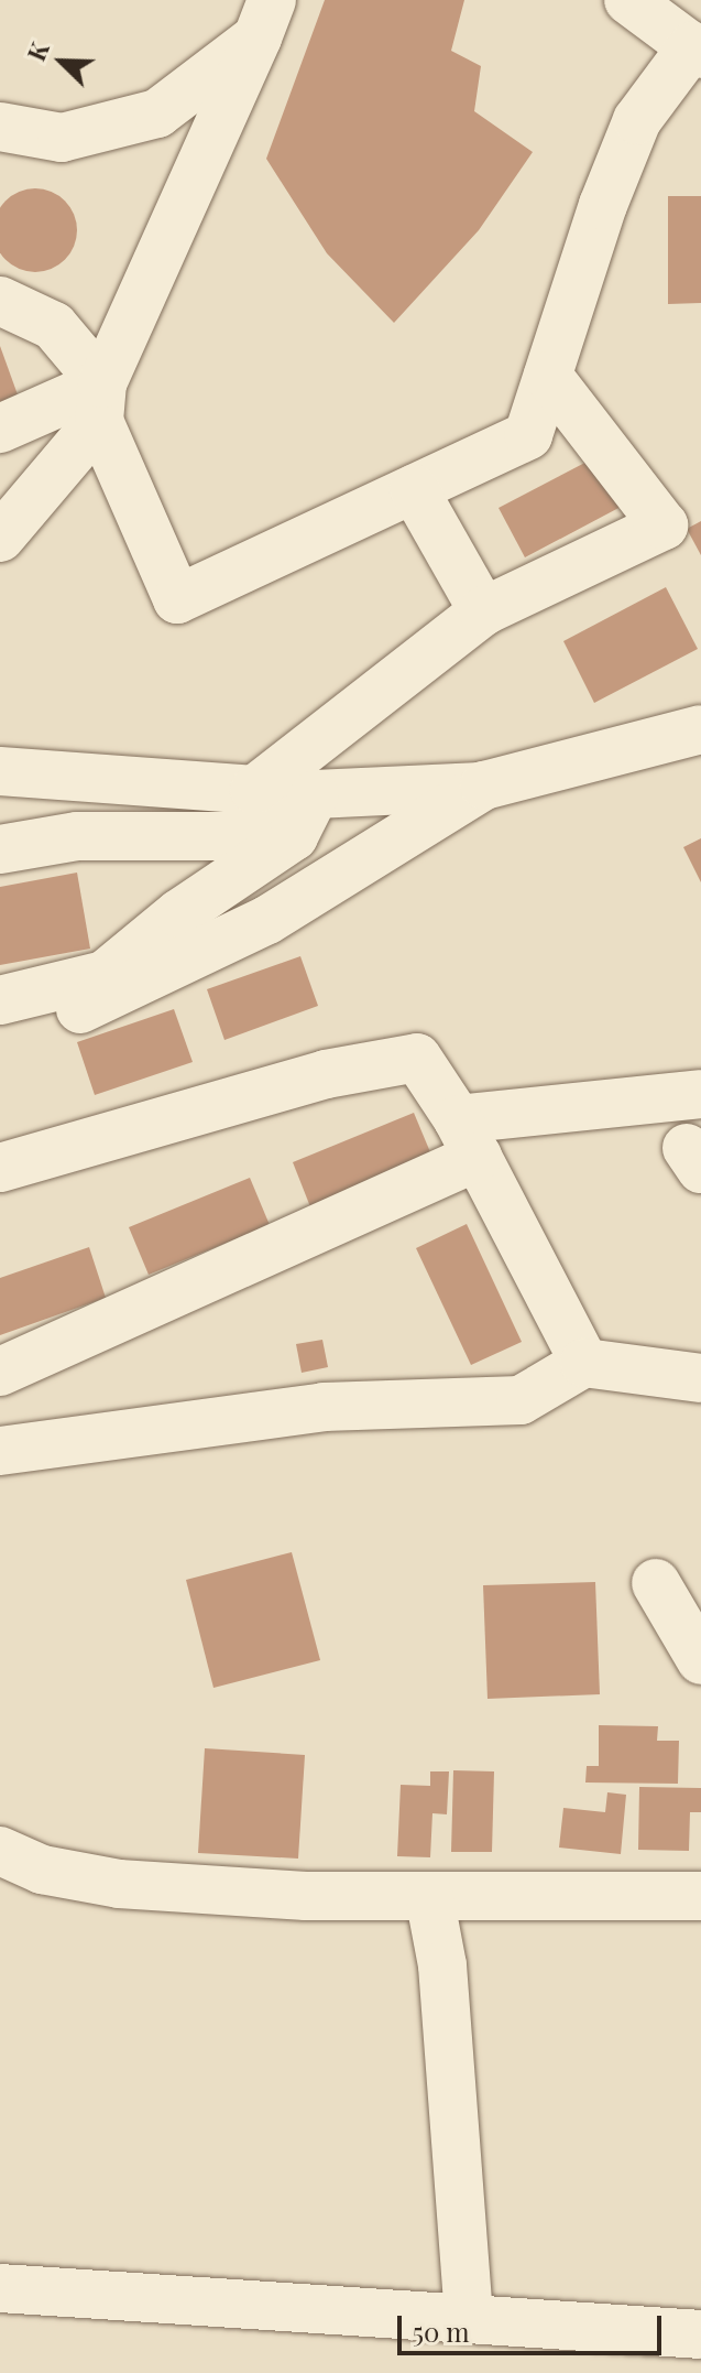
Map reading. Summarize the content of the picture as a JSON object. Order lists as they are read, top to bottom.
{
  "scale_bar": "50 m",
  "north": "top left"
}
